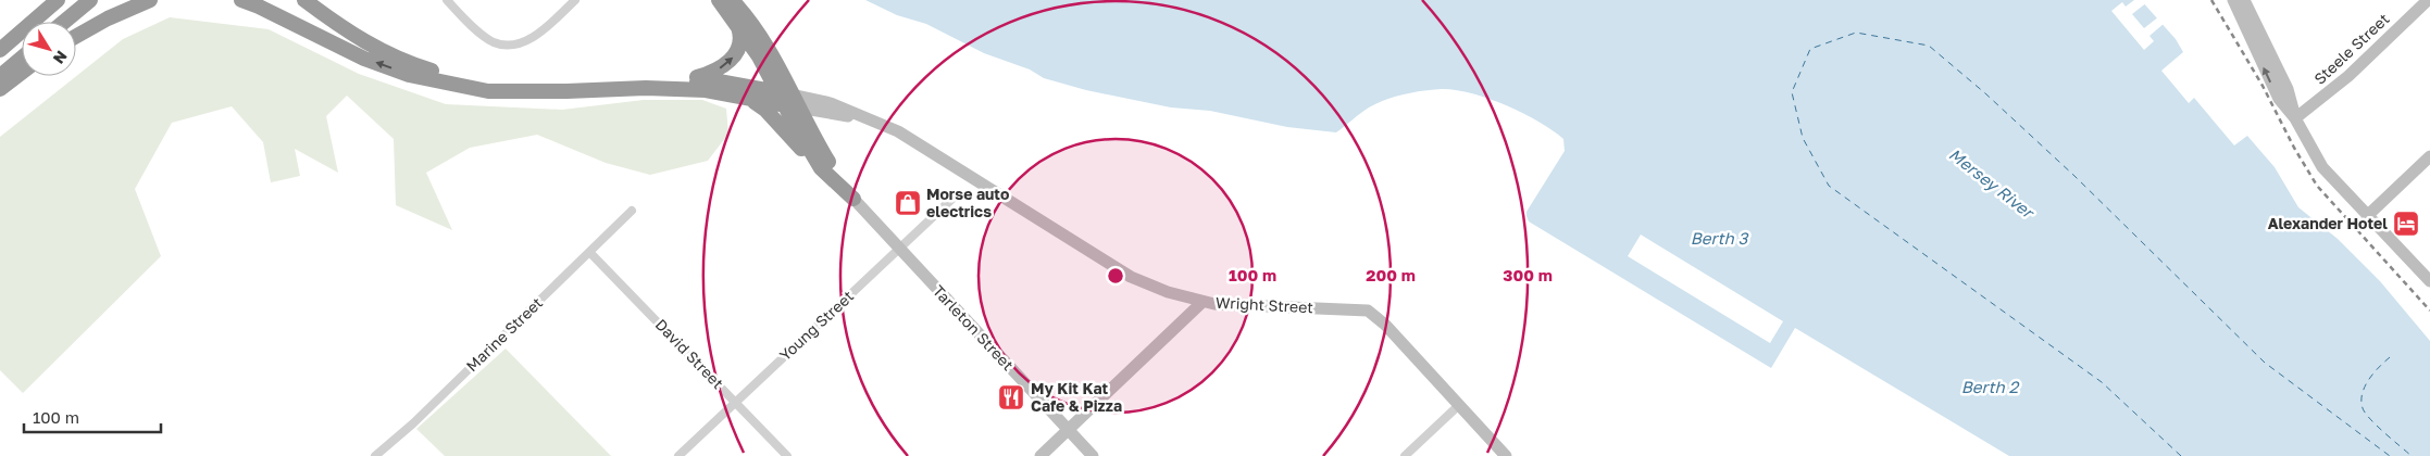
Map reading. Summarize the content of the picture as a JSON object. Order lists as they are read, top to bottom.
{
  "streets": {
    "highway": ["Tarleton Street"],
    "street": [
      "Steele Street",
      "Wright Street",
      "Young Street",
      "Marine Street",
      "David Street"
    ]
  },
  "crossings": [
    ["Wright Street", "Tarleton Street"],
    ["Young Street", "Tarleton Street"],
    ["Young Street", "David Street"],
    ["Marine Street", "David Street"]
  ],
  "water": ["Mersey River", "Berth 3", "Berth 2"],
  "places": {
    "shop": ["Morse auto electrics"],
    "hotel": ["Alexander Hotel"],
    "restaurant": ["My Kit Kat Cafe & Pizza"]
  },
  "scale_bar": "100 m",
  "north": "bottom right",
  "rings": ["100 m", "200 m", "300 m"]
}
